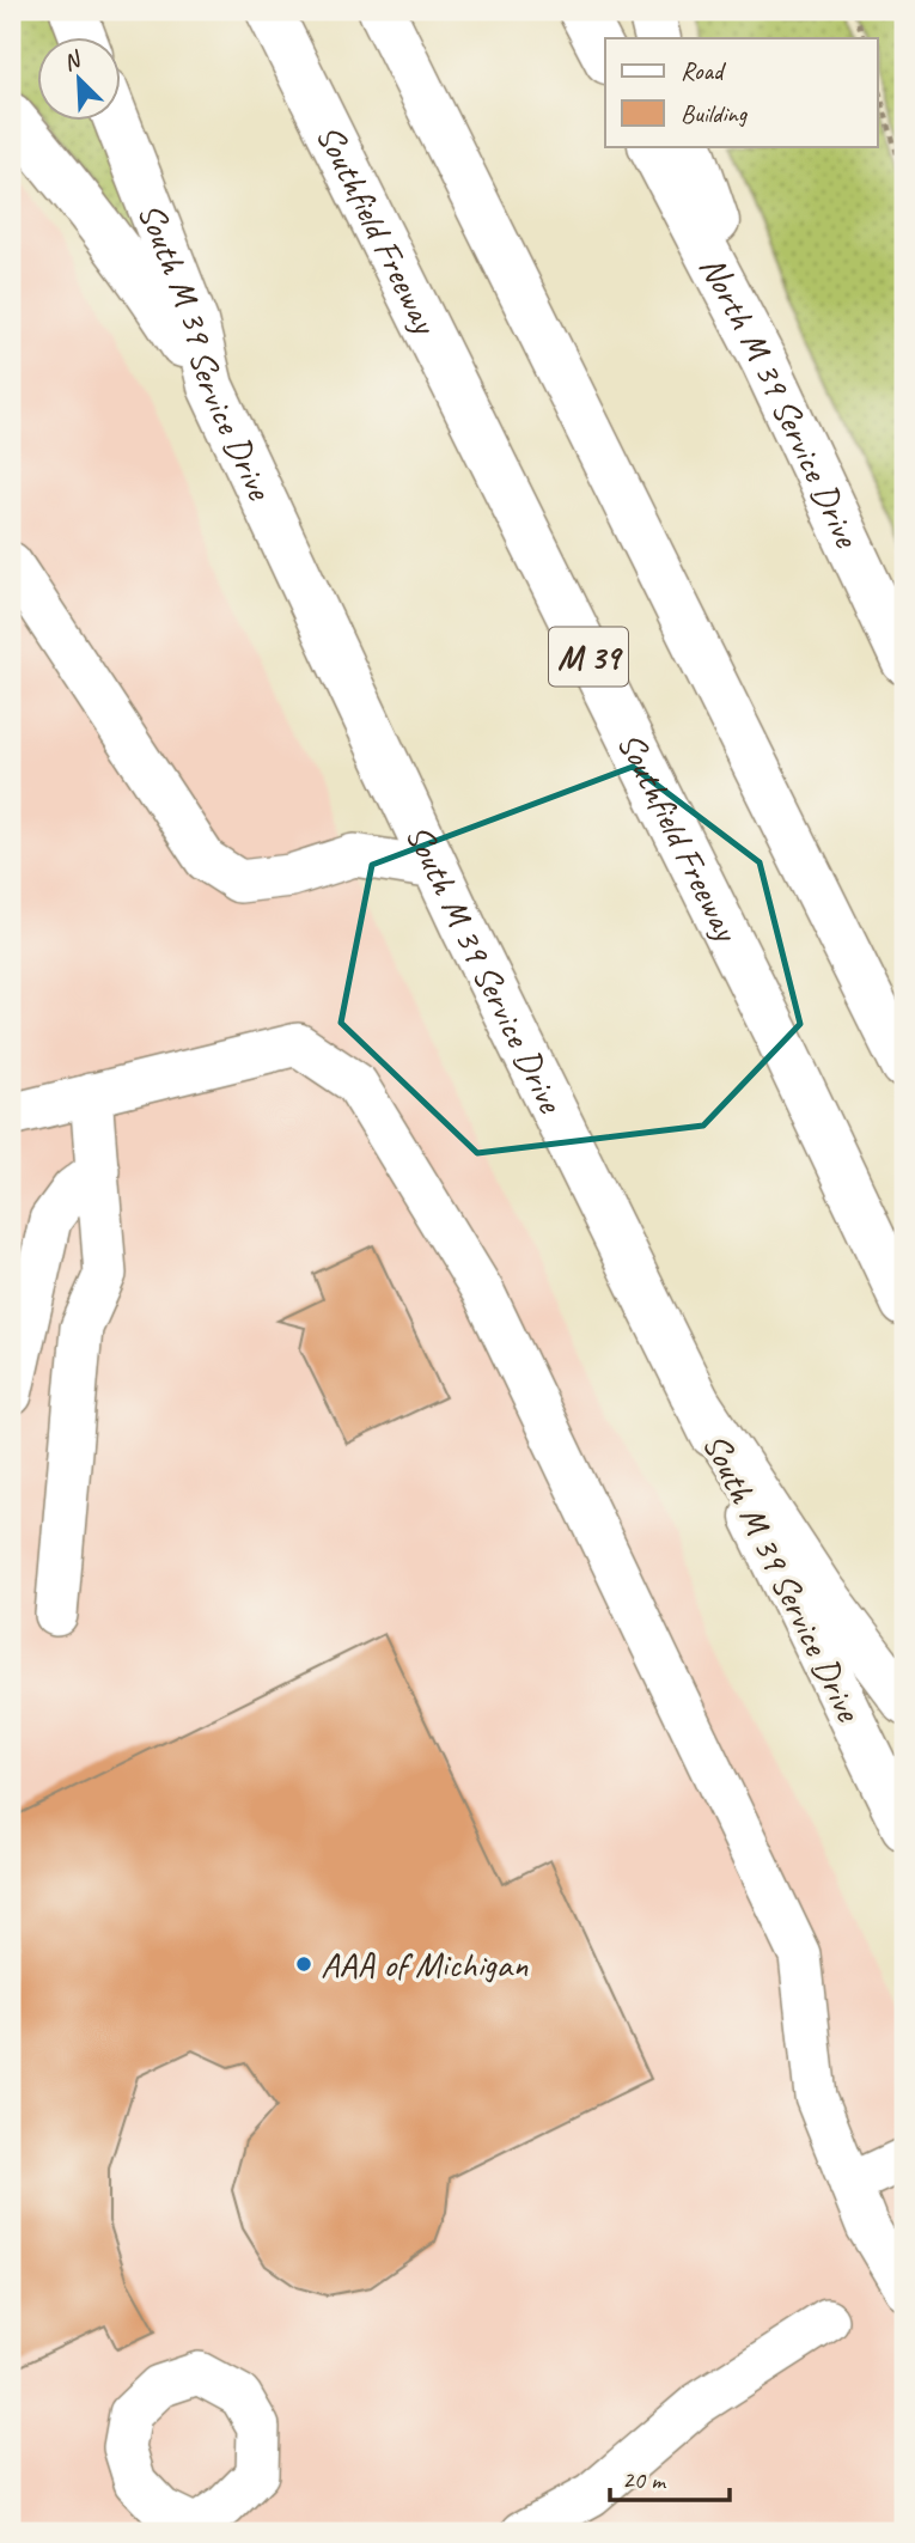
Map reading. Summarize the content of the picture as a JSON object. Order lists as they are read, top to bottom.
{
  "streets": {
    "main road": [
      "Southfield Freeway",
      "South M 39 Service Drive",
      "North M 39 Service Drive",
      "M 39"
    ]
  },
  "places": ["AAA of Michigan"],
  "legend": ["Road", "Building"],
  "scale_bar": "20 m",
  "north": "top left"
}
